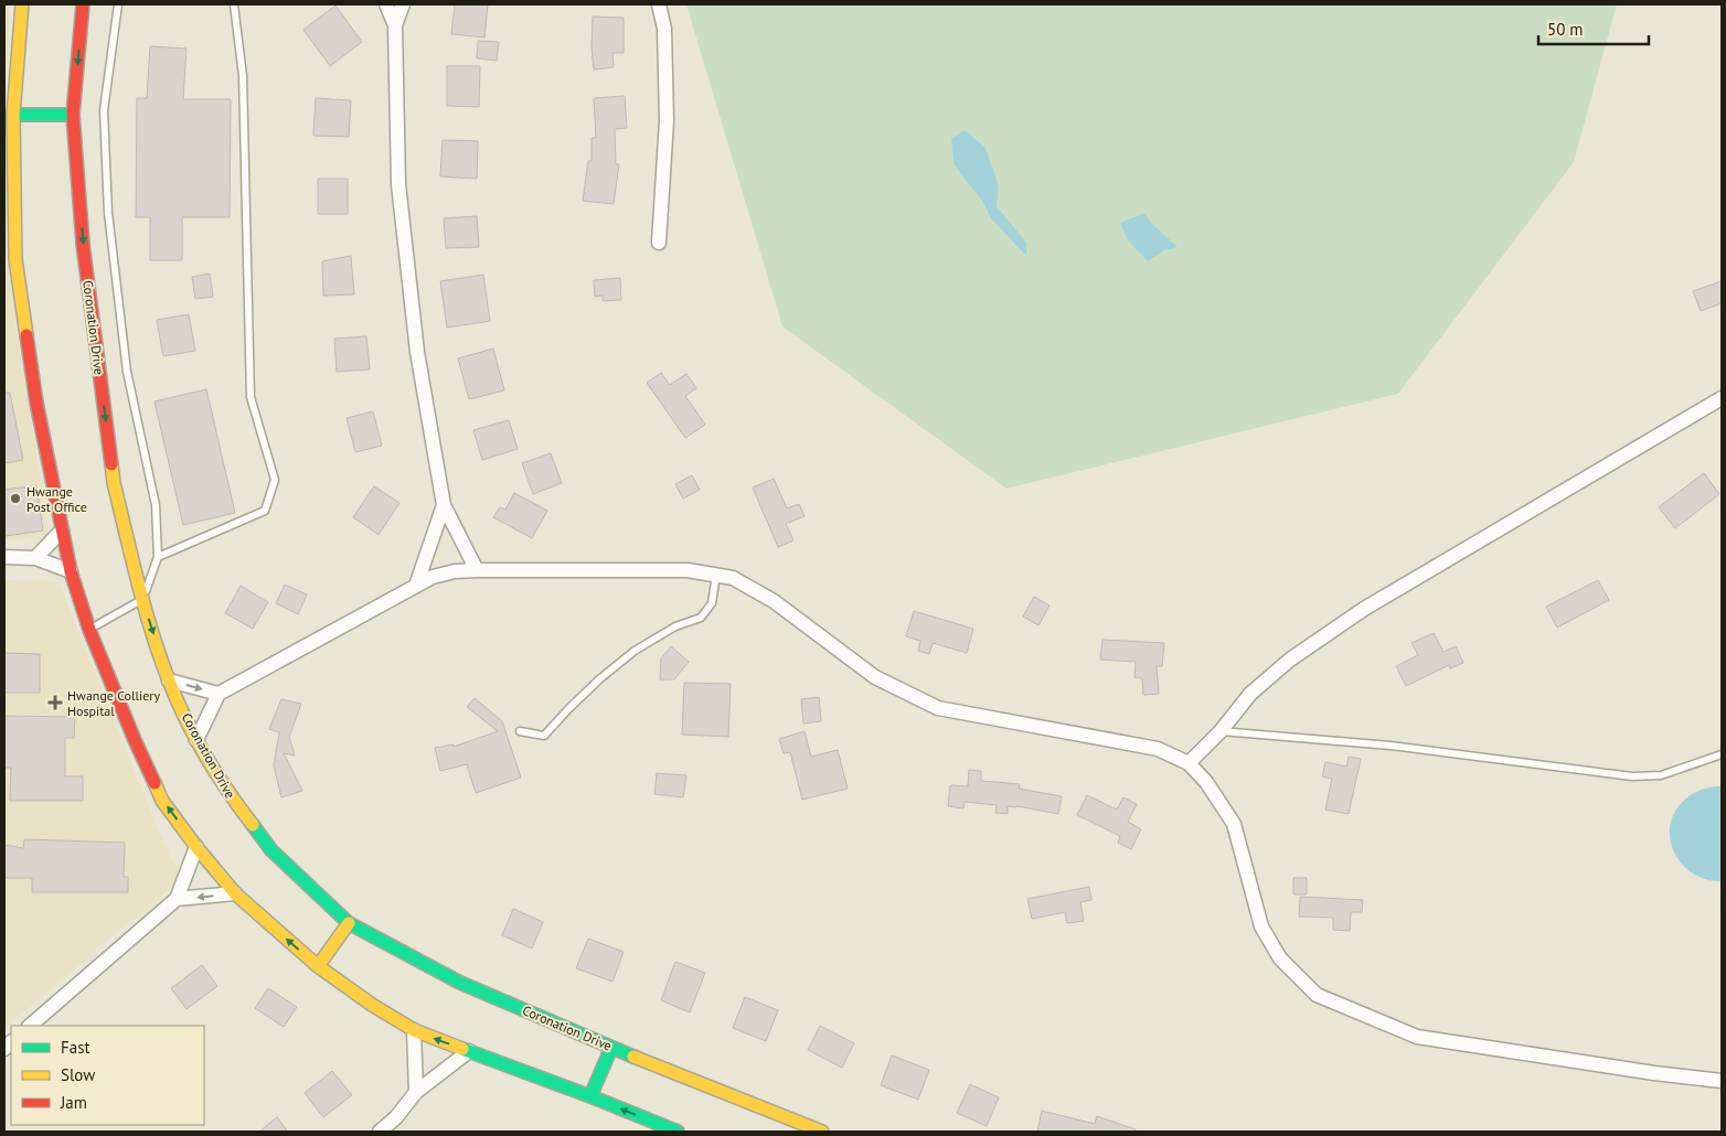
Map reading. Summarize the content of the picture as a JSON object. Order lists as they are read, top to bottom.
{
  "streets": {
    "street": ["Coronation Drive"]
  },
  "places": {
    "other": ["Hwange Post Office"],
    "health": ["Hwange Colliery Hospital"]
  },
  "legend": ["Fast", "Slow", "Jam"],
  "scale_bar": "50 m"
}
